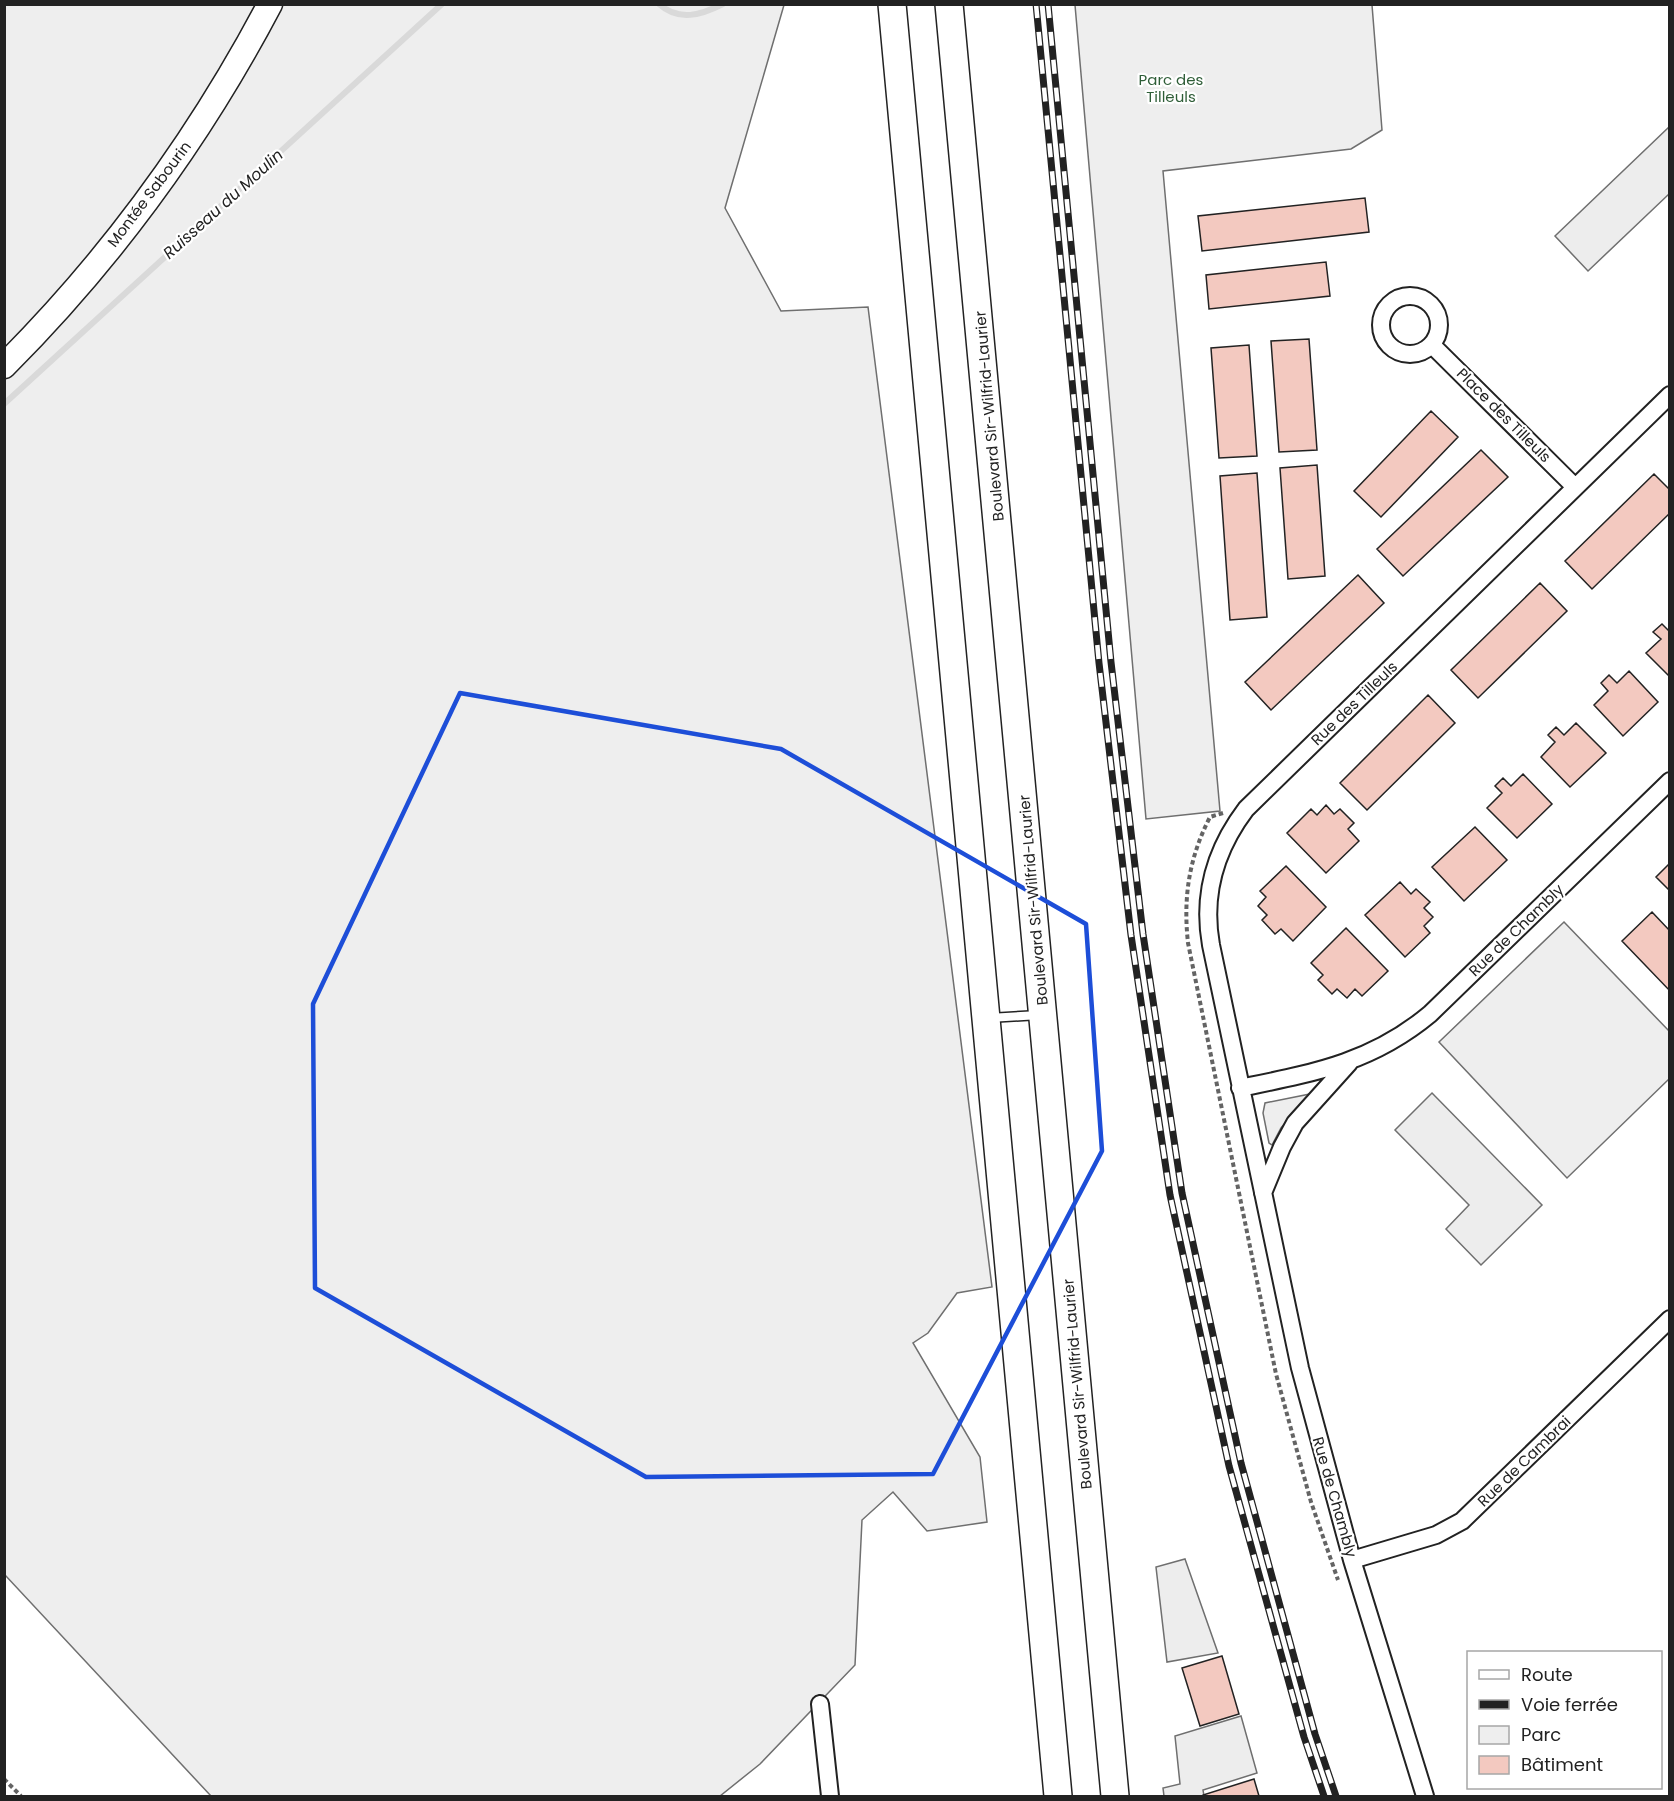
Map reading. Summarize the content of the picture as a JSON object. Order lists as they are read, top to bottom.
{
  "streets": {
    "main road": ["Boulevard Sir-Wilfrid-Laurier"],
    "street": [
      "Montée Sabourin",
      "Place des Tilleuls",
      "Rue des Tilleuls",
      "Rue de Chambly",
      "Rue de Cambrai"
    ]
  },
  "crossings": [
    ["Place des Tilleuls", "Rue des Tilleuls"],
    ["Rue des Tilleuls", "Rue de Chambly"],
    ["Rue de Chambly", "Rue de Cambrai"]
  ],
  "water": ["Ruisseau du Moulin"],
  "parks": ["Parc des Tilleuls"],
  "legend": [
    "Route",
    "Voie ferrée",
    "Parc",
    "Bâtiment"
  ]
}
